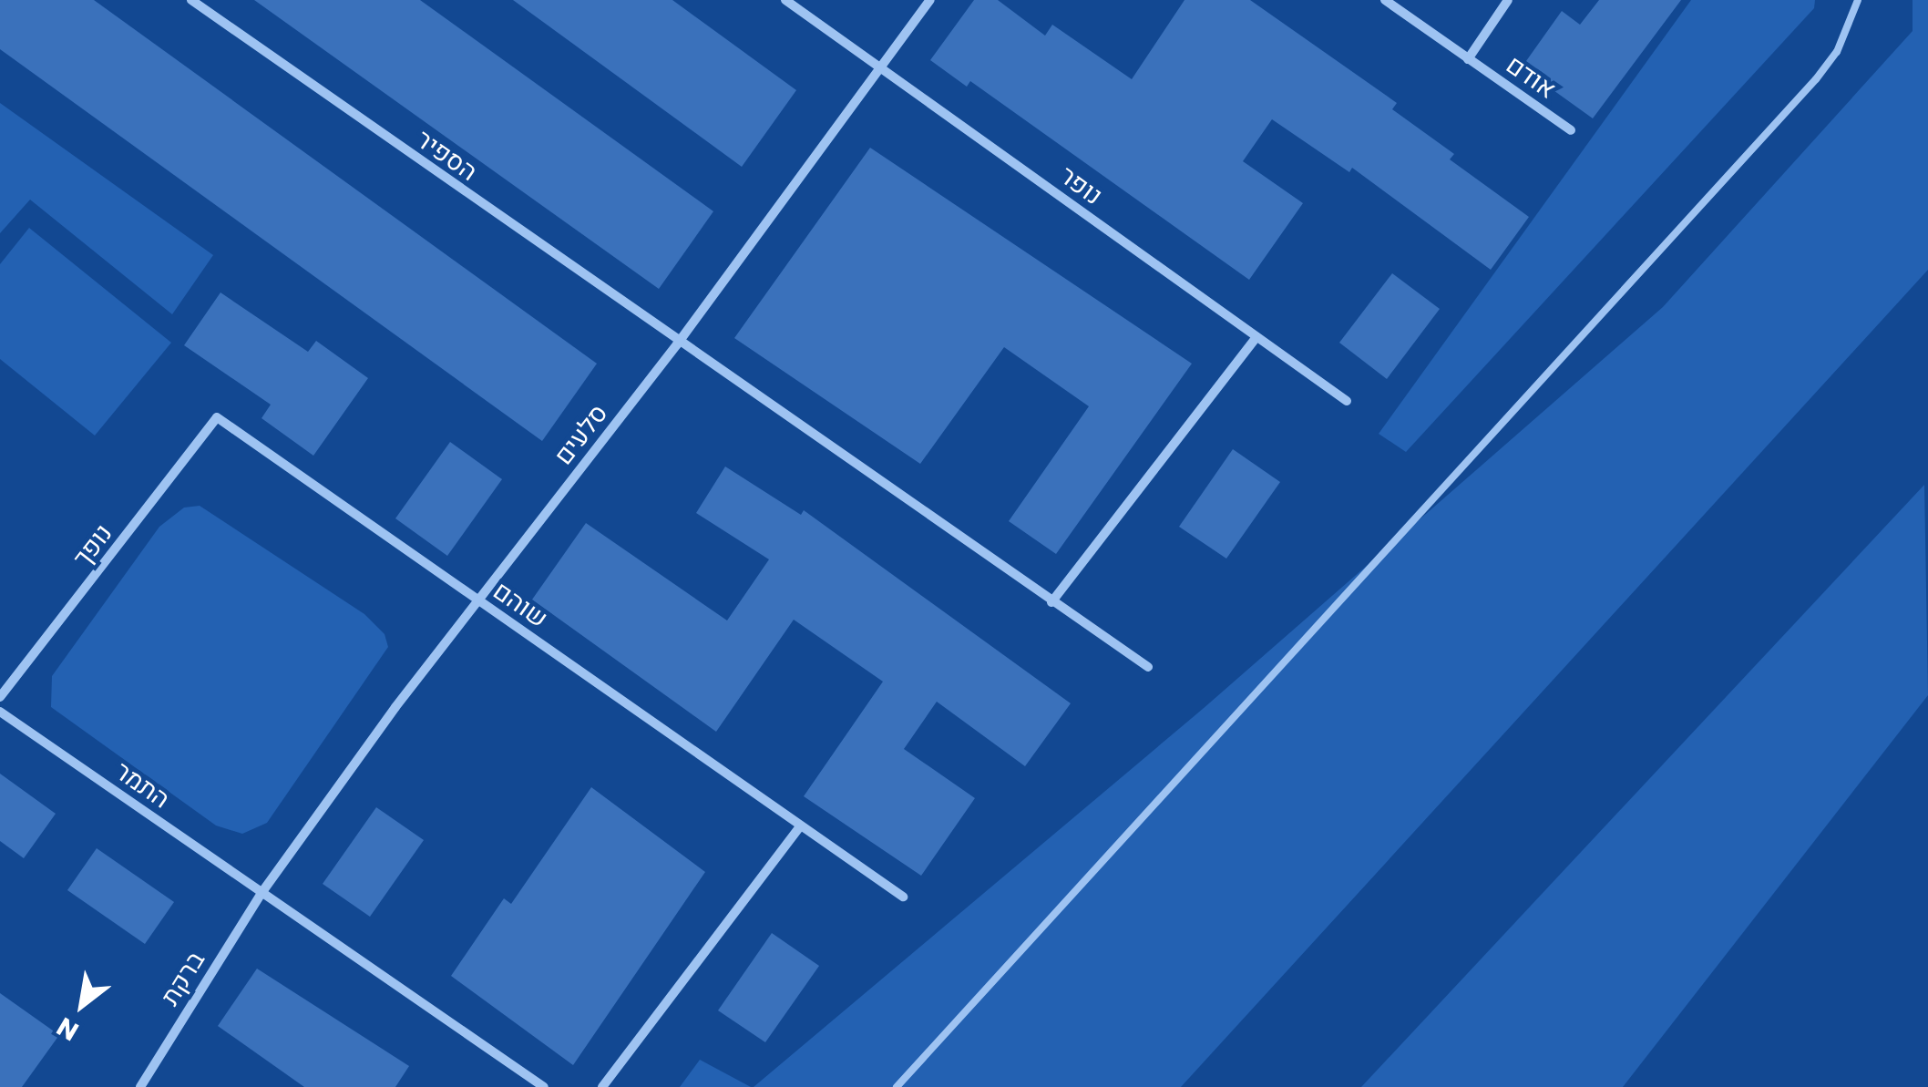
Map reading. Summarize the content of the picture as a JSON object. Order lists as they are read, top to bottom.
{
  "streets": {
    "street": [
      "אודם",
      "הספיר",
      "נופר",
      "סלעים",
      "נופך",
      "שוהם",
      "התמר",
      "ברקת"
    ]
  },
  "crossings": [
    ["הספיר", "סלעים"],
    ["נופר", "סלעים"],
    ["סלעים", "שוהם"],
    ["סלעים", "התמר"],
    ["סלעים", "ברקת"],
    ["נופך", "שוהם"],
    ["התמר", "ברקת"]
  ],
  "north": "bottom left"
}
